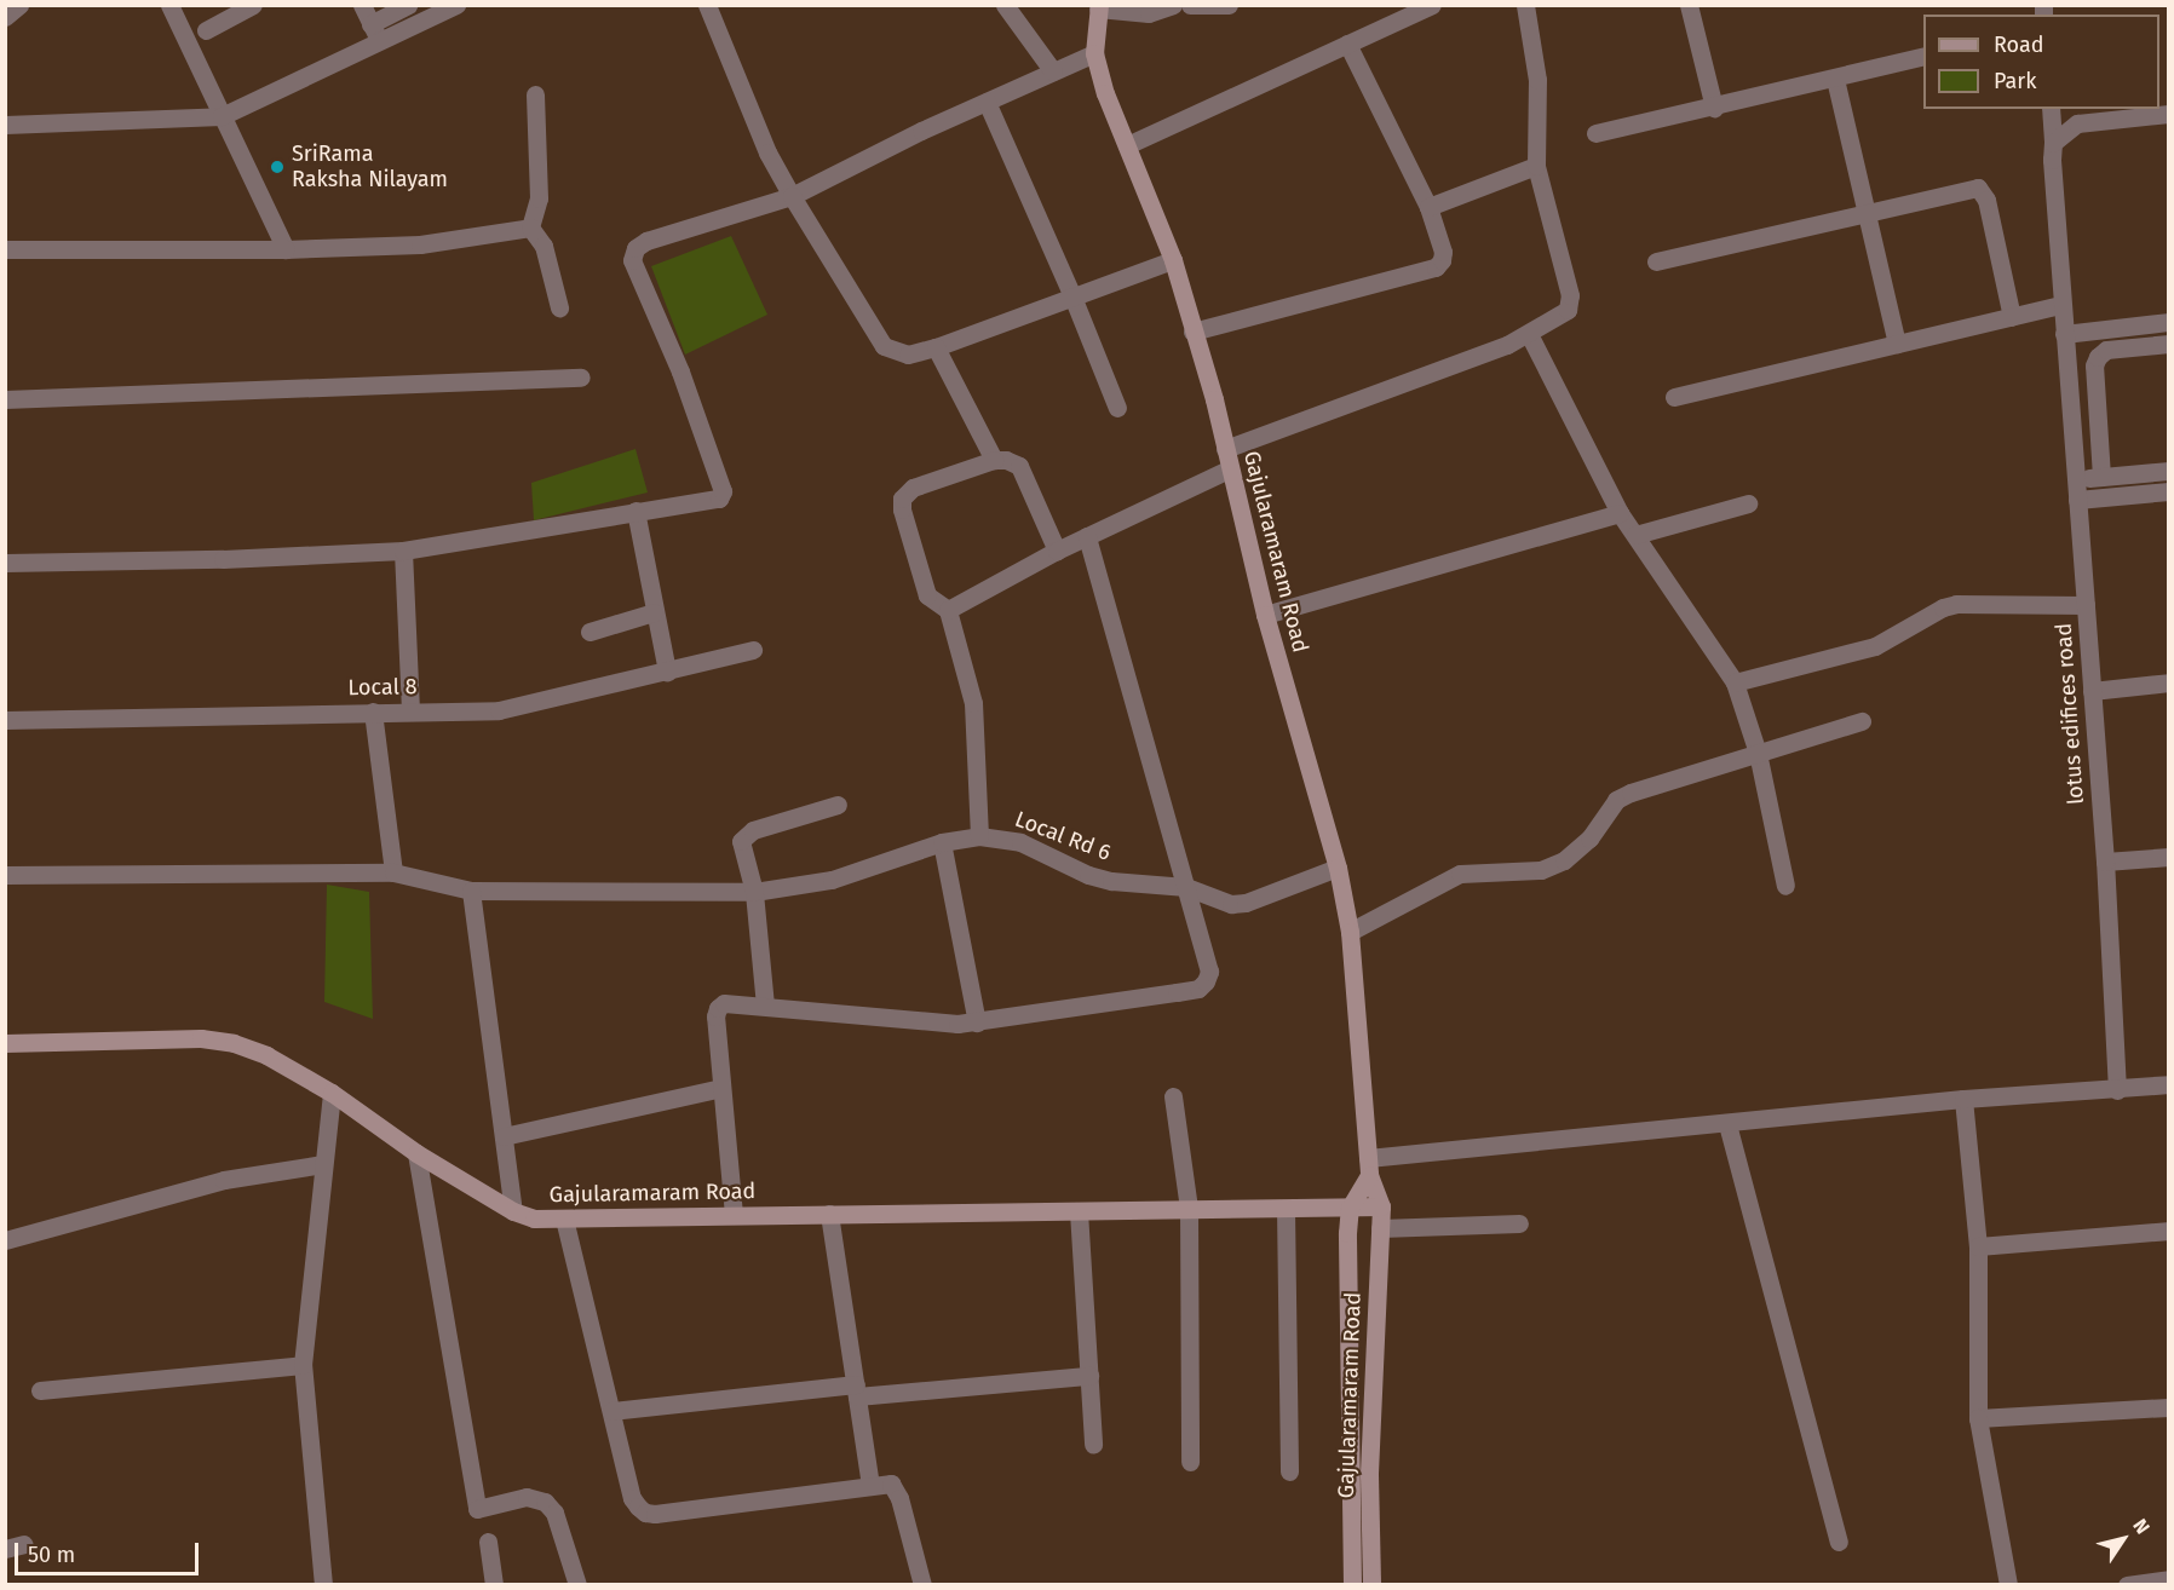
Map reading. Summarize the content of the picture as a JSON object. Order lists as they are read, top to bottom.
{
  "streets": {
    "main road": ["Gajularamaram Road"],
    "street": ["Local 8", "lotus edifices road", "Local Rd 6"]
  },
  "crossings": [
    ["Gajularamaram Road", "Local Rd 6"]
  ],
  "places": ["SriRama Raksha Nilayam"],
  "legend": ["Road", "Park"],
  "scale_bar": "50 m",
  "north": "top right"
}
